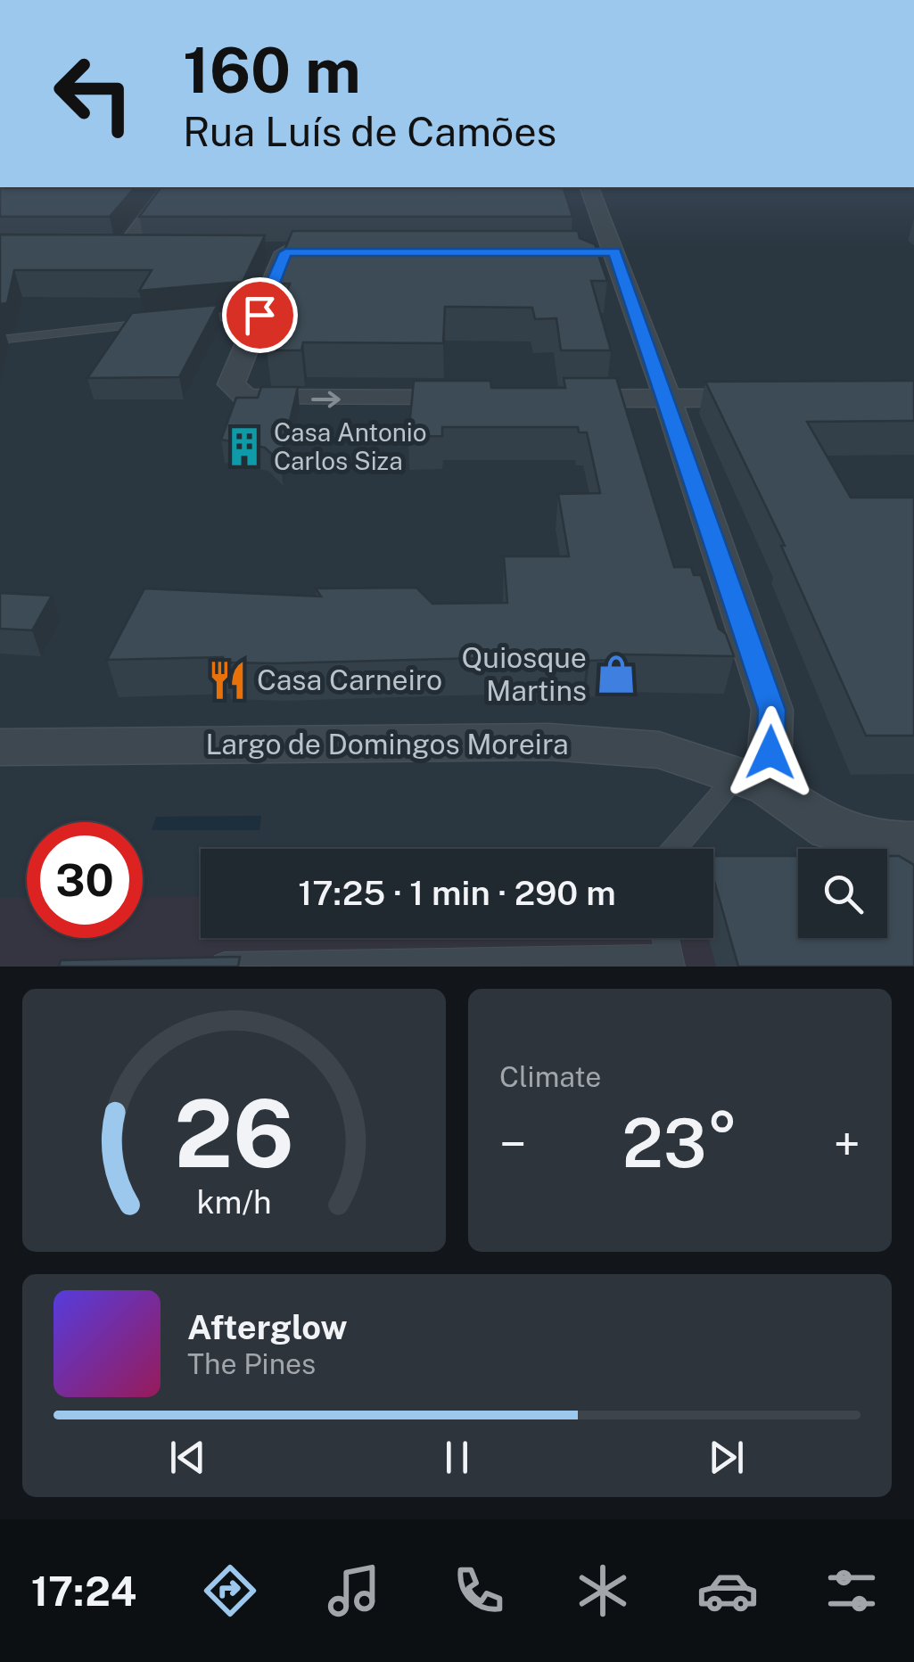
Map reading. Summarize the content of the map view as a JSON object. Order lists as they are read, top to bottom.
{
  "streets": {
    "street": ["Largo de Domingos Moreira"]
  },
  "places": {
    "building": ["Casa Antonio Carlos Siza"],
    "shop": ["Quiosque Martins"],
    "restaurant": ["Casa Carneiro"]
  },
  "page": {
    "turn": ["160 m", "Rua Luís de Camões"],
    "limit": "30",
    "trip": "17:25 · 1 min · 290 m",
    "tile": "Climate",
    "heat": ["−", "23°", "+"],
    "song": ["Afterglow", "The Pines"],
    "tabs": "17:24",
    "gauge": ["26", "km/h"]
  }
}
